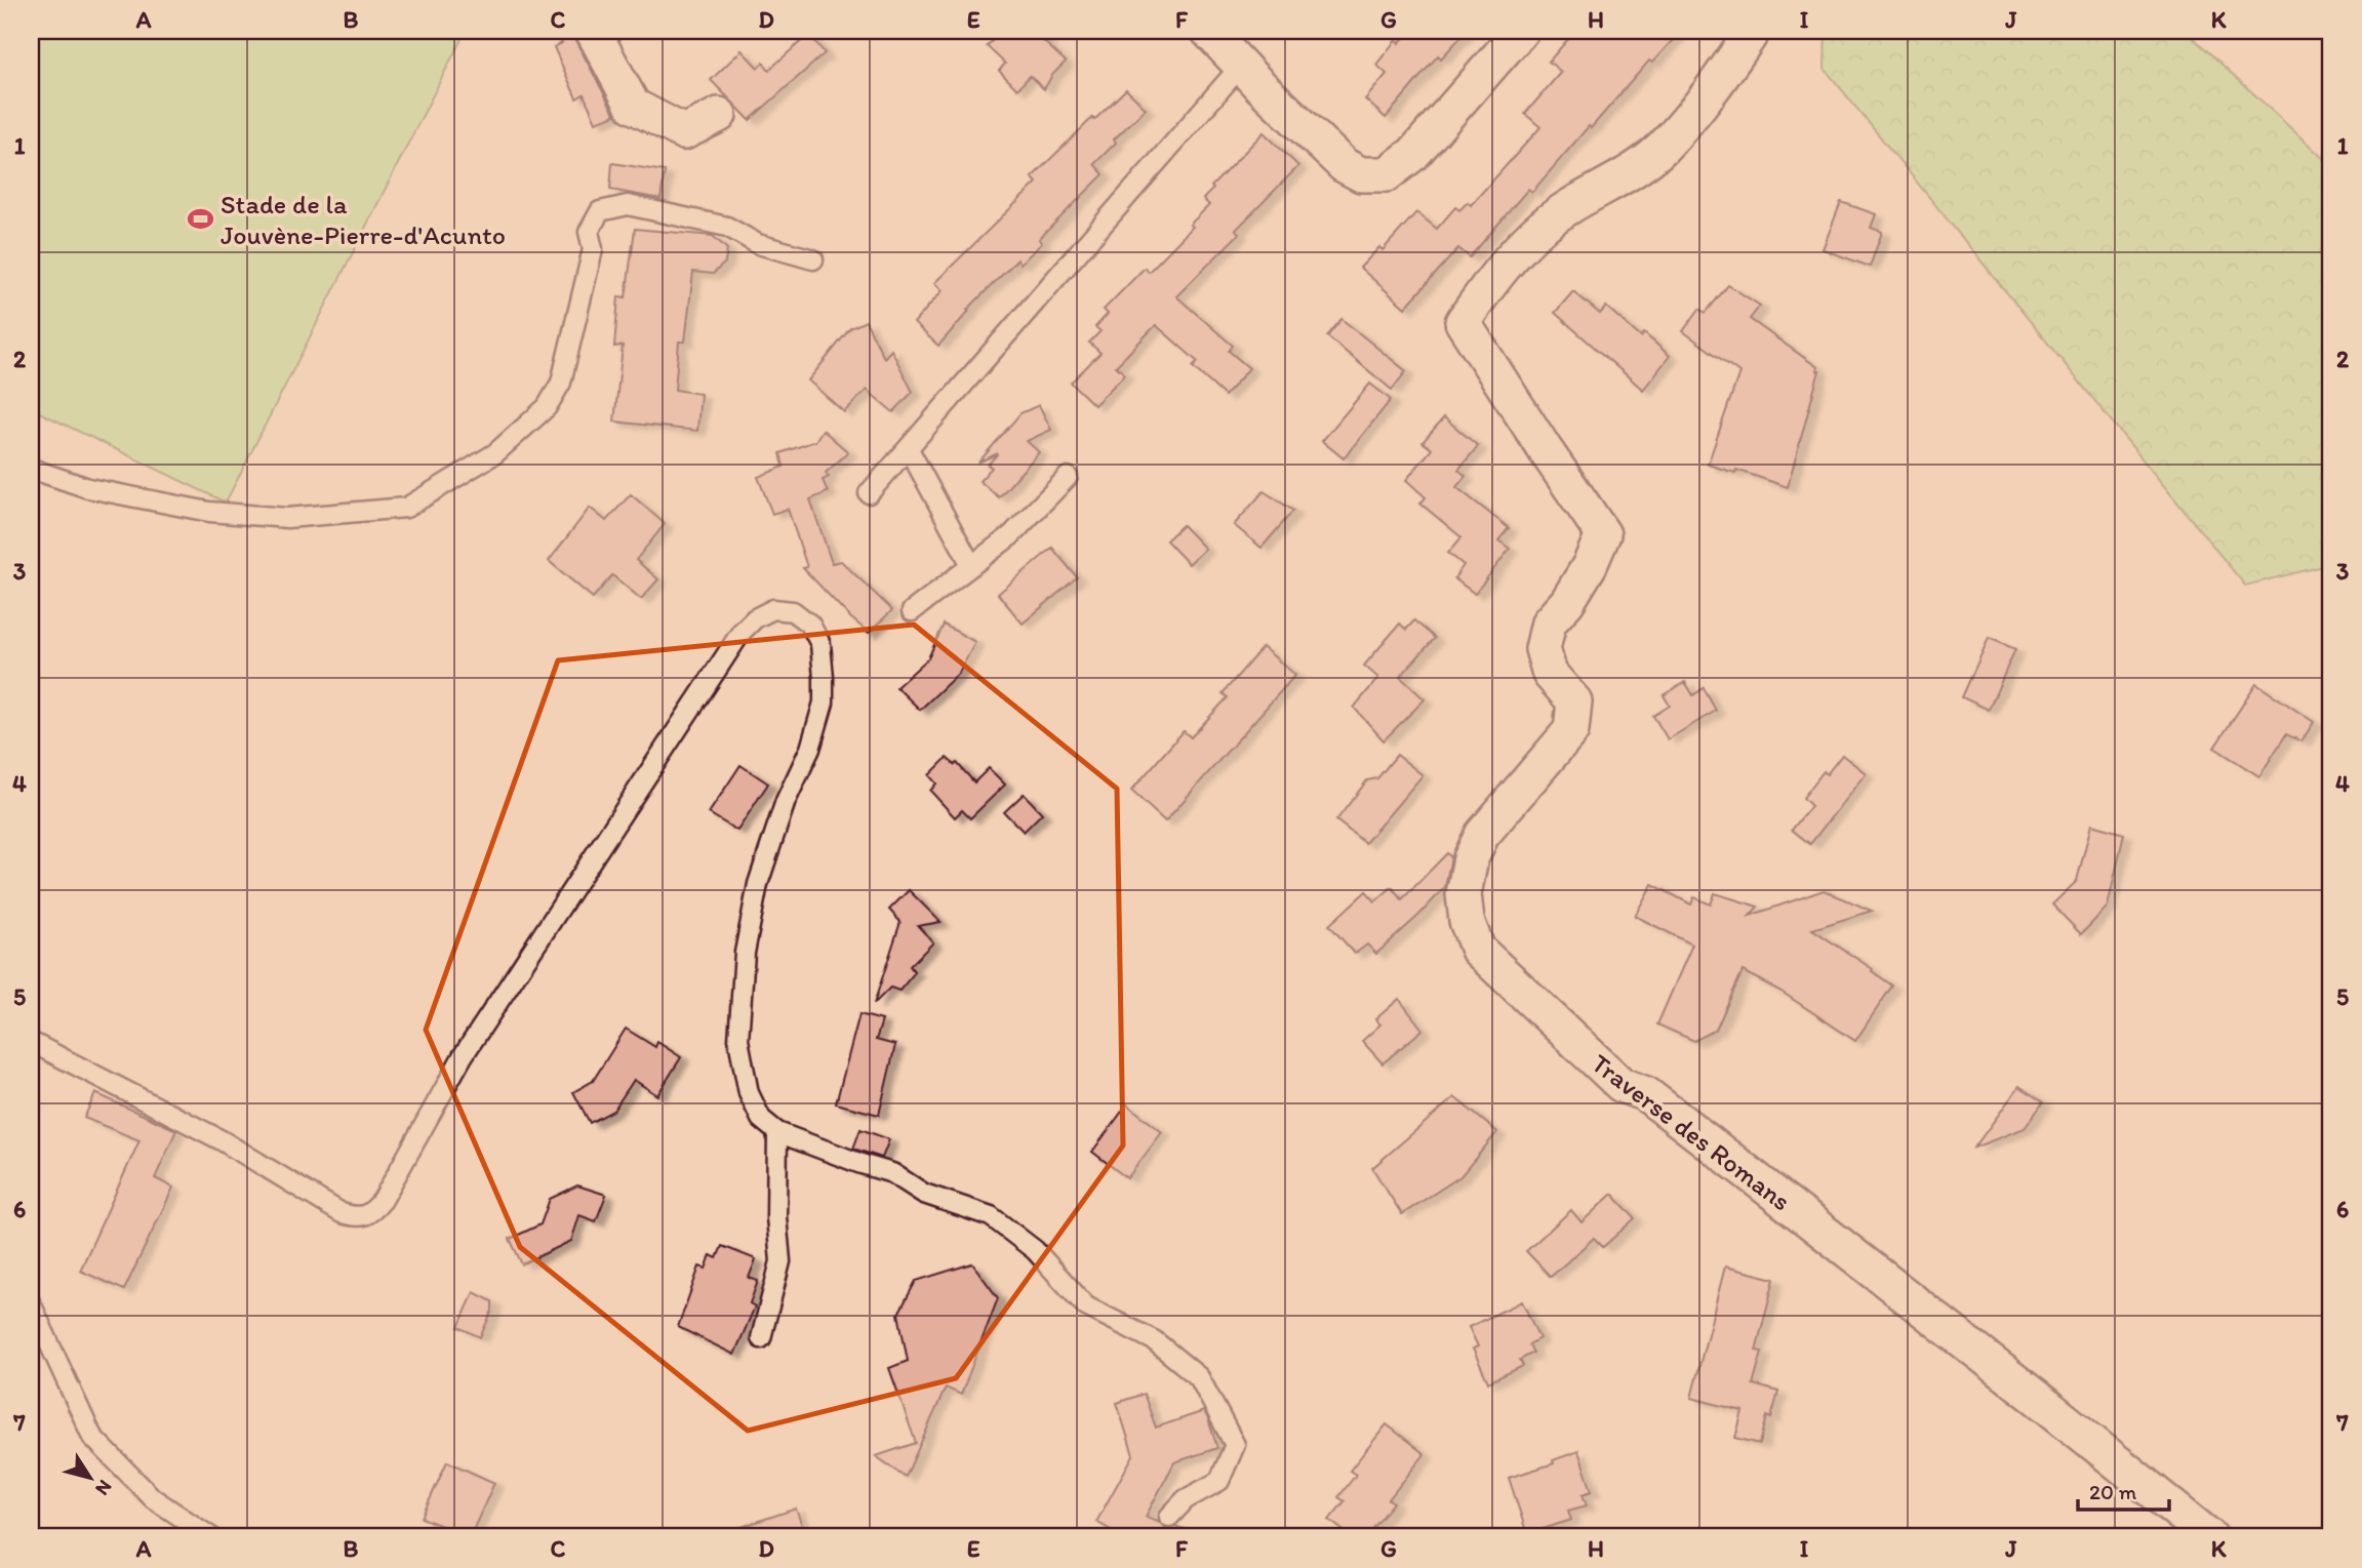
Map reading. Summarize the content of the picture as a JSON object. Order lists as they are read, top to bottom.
{
  "streets": {
    "street": ["Traverse des Romans"]
  },
  "places": {
    "sports": ["Stade de la Jouvène-Pierre-d'Acunto"]
  },
  "scale_bar": "20 m",
  "north": "bottom right",
  "grid": {
    "columns": [
      "A",
      "B",
      "C",
      "D",
      "E",
      "F",
      "G",
      "H",
      "I",
      "J",
      "K"
    ],
    "rows": [
      "1",
      "2",
      "3",
      "4",
      "5",
      "6",
      "7"
    ]
  }
}
